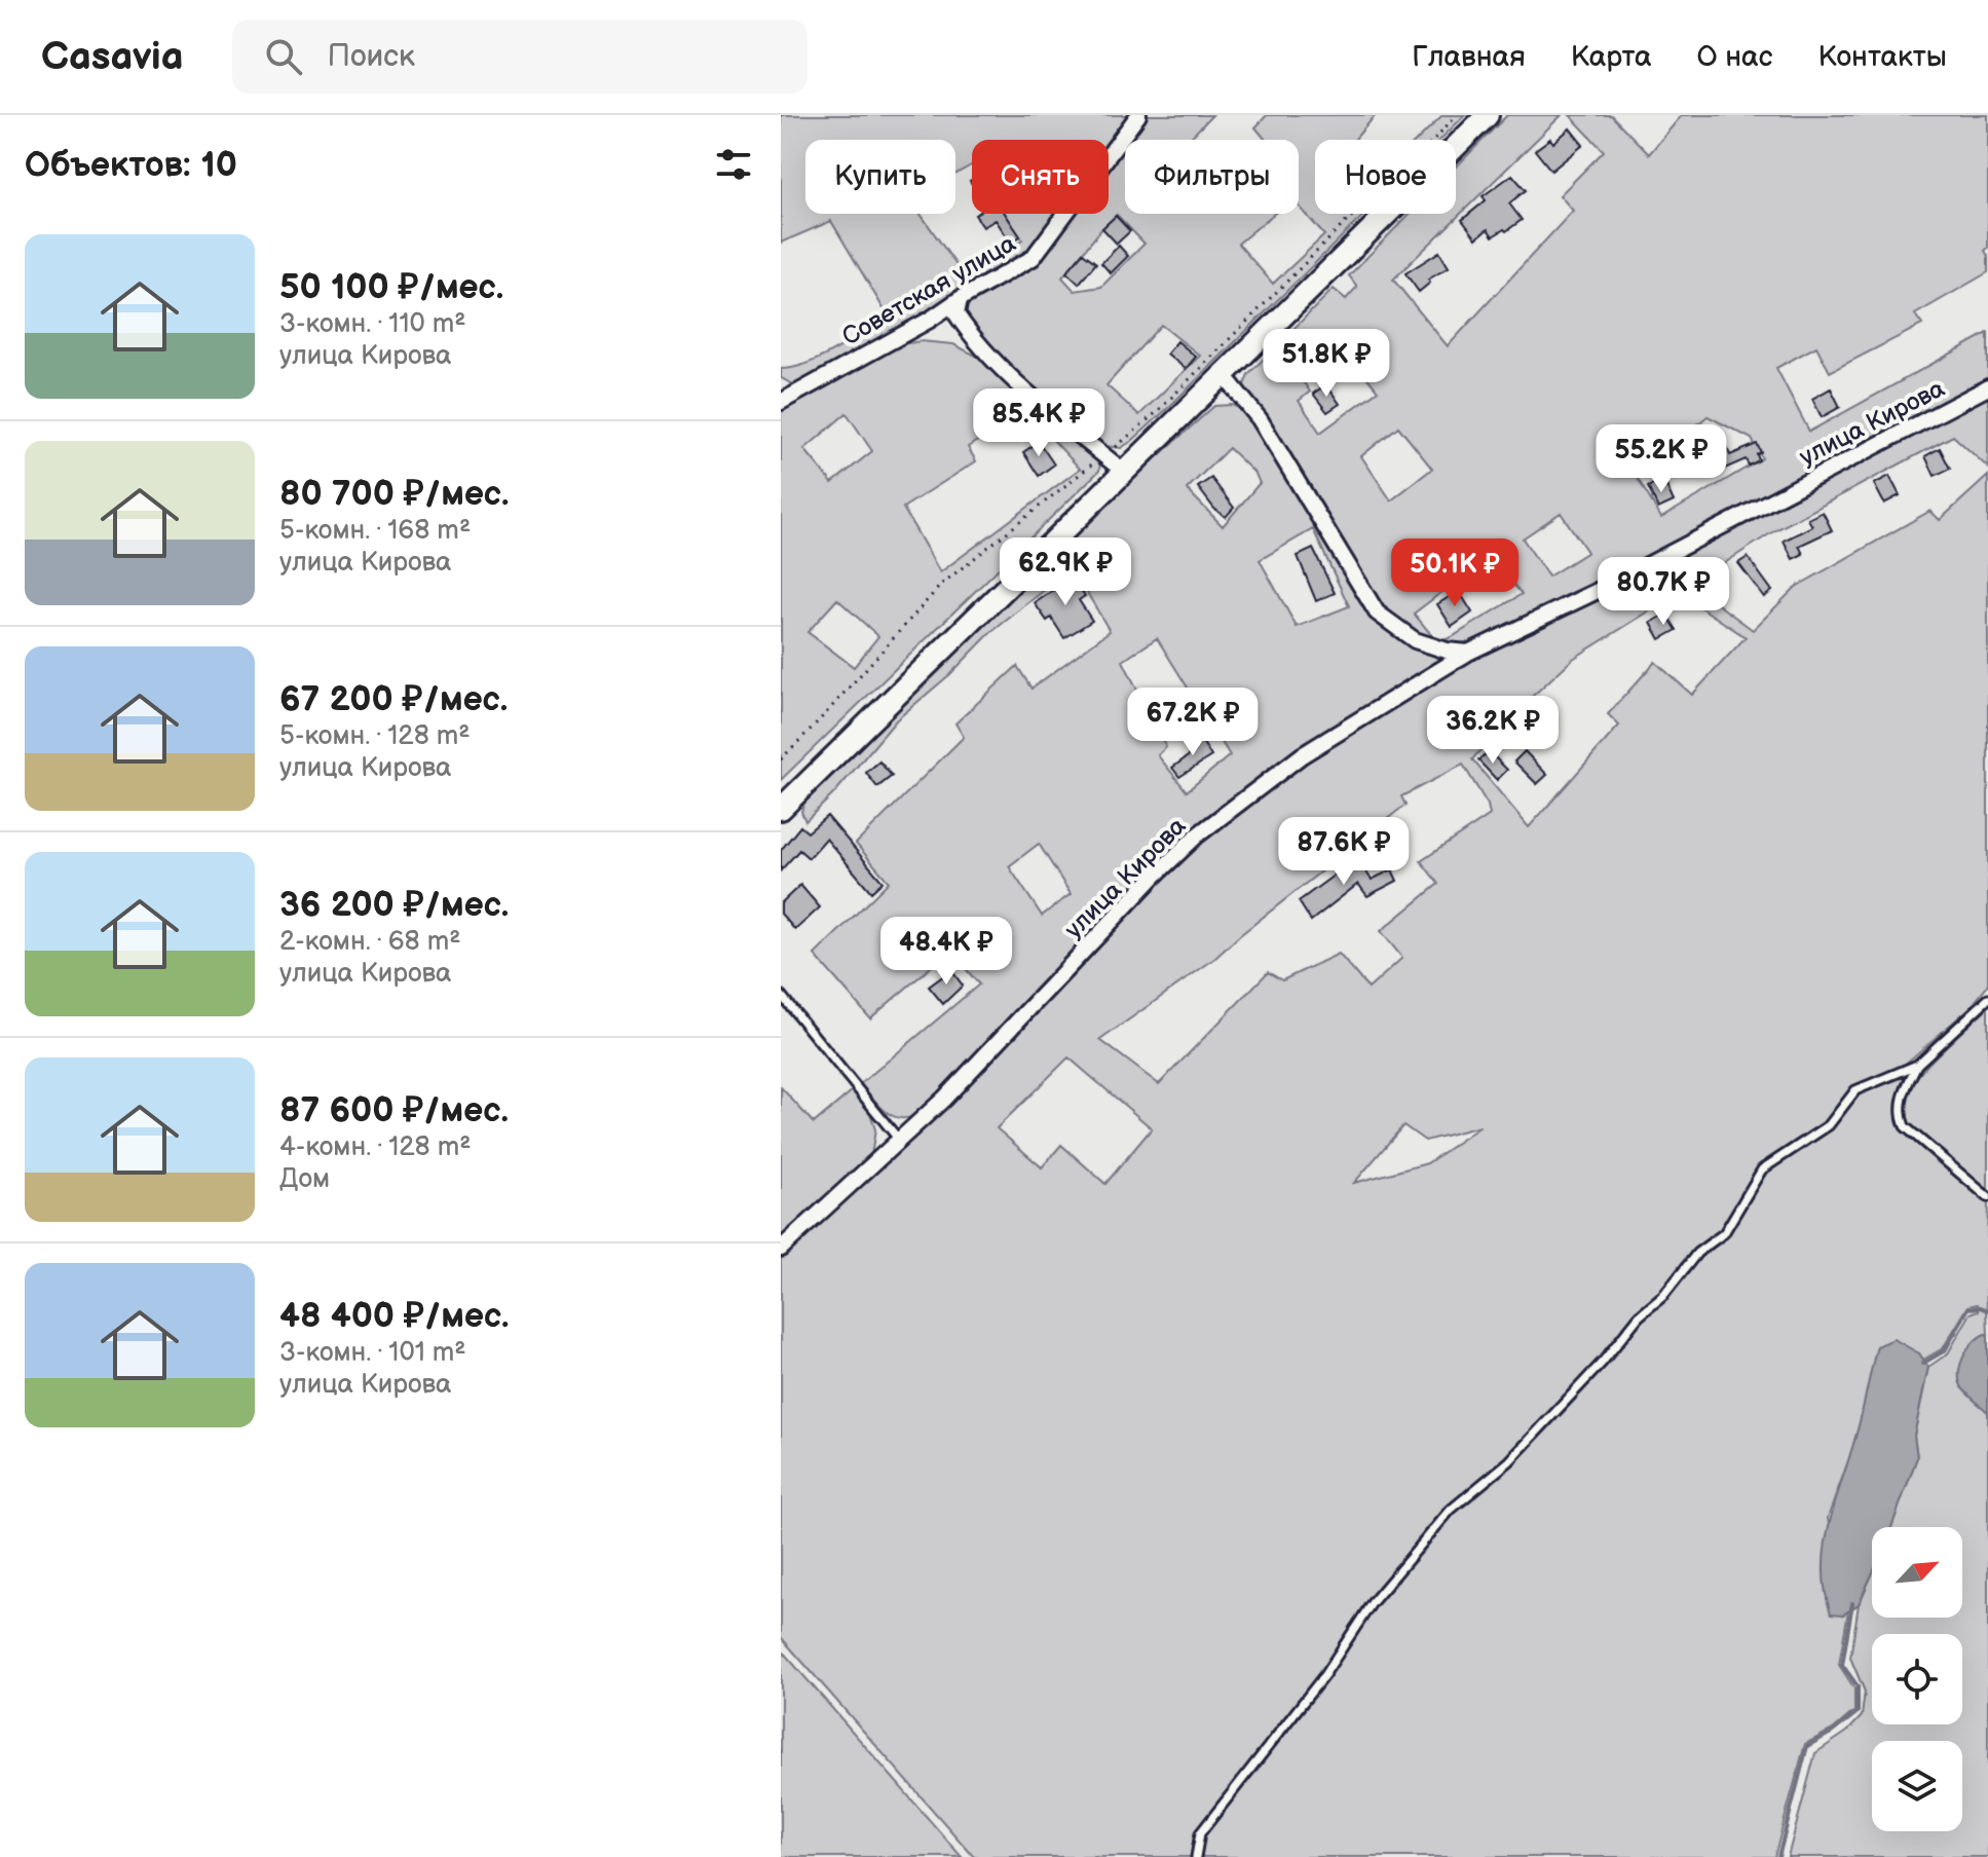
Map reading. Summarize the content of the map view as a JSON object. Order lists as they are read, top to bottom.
{
  "streets": {
    "street": ["Советская улица", "улица Кирова"]
  },
  "north": "top right",
  "page": {
    "header": "Casavia",
    "search": "Поиск",
    "nav": [
      "Главная",
      "Карта",
      "О нас",
      "Контакты"
    ],
    "heading": "Объектов: 10",
    "chip": [
      "Купить",
      "Снять",
      "Фильтры",
      "Новое"
    ],
    "list": [
      {
        "name": "50 100 ₽/мес.",
        "note": "3-комн. · 110 m² · улица Кирова"
      },
      {
        "name": "80 700 ₽/мес.",
        "note": "5-комн. · 168 m² · улица Кирова"
      },
      {
        "name": "67 200 ₽/мес.",
        "note": "5-комн. · 128 m² · улица Кирова"
      },
      {
        "name": "36 200 ₽/мес.",
        "note": "2-комн. · 68 m² · улица Кирова"
      },
      {
        "name": "87 600 ₽/мес.",
        "note": "4-комн. · 128 m² · Дом"
      },
      {
        "name": "48 400 ₽/мес.",
        "note": "3-комн. · 101 m² · улица Кирова"
      }
    ],
    "price": [
      "51.8K ₽",
      "85.4K ₽",
      "55.2K ₽",
      "62.9K ₽",
      "50.1K ₽",
      "80.7K ₽",
      "67.2K ₽",
      "36.2K ₽",
      "87.6K ₽",
      "48.4K ₽"
    ]
  }
}
